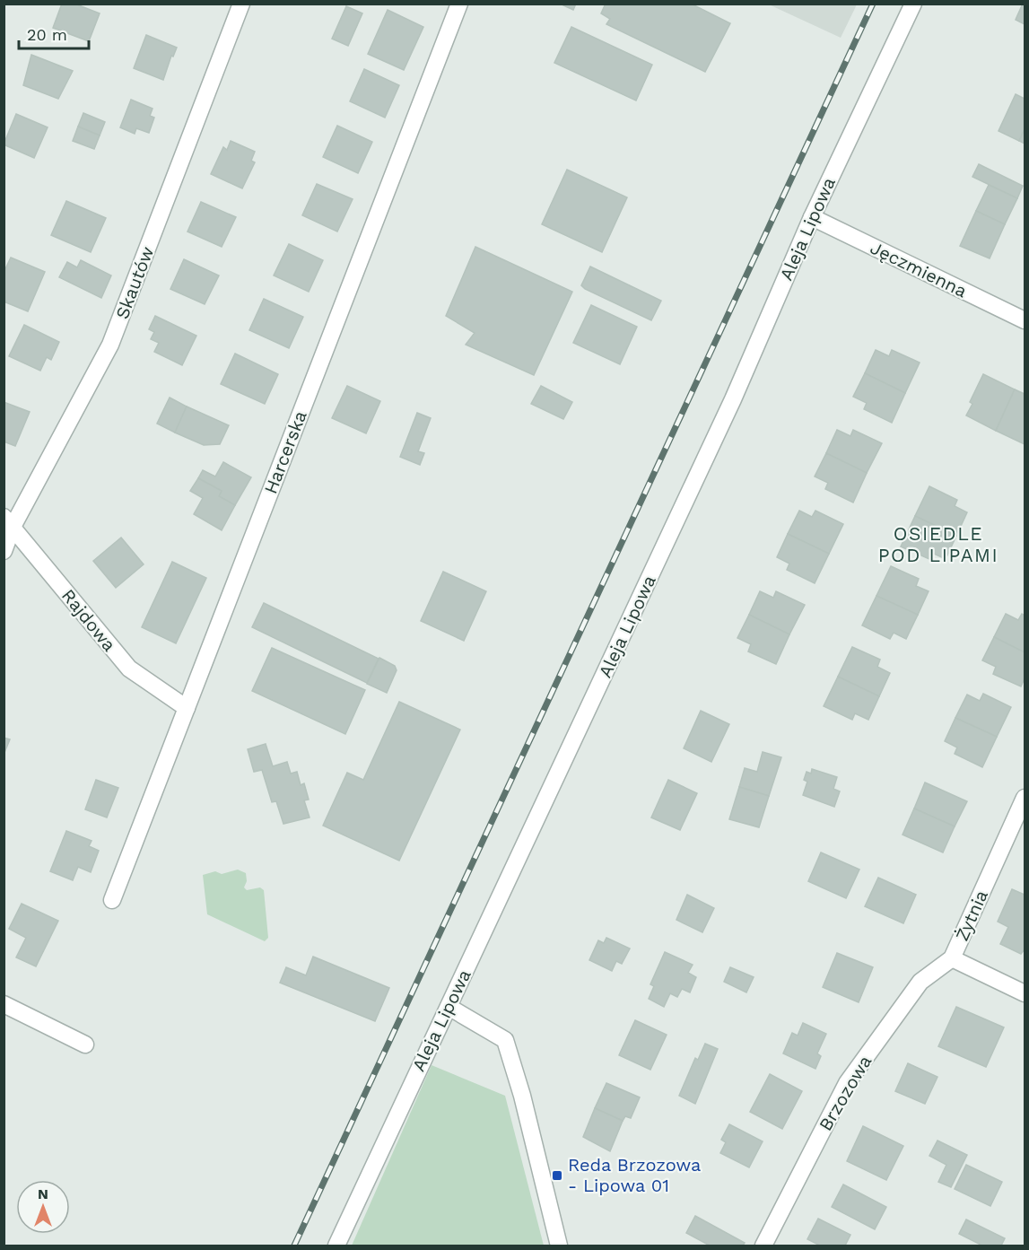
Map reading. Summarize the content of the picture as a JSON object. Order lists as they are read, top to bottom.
{
  "streets": {
    "street": [
      "Aleja Lipowa",
      "Jęczmienna",
      "Skautów",
      "Harcerska",
      "Rajdowa",
      "Żytnia",
      "Brzozowa"
    ]
  },
  "crossings": [
    ["Aleja Lipowa", "Jęczmienna"],
    ["Skautów", "Rajdowa"],
    ["Harcerska", "Rajdowa"],
    ["Żytnia", "Brzozowa"]
  ],
  "districts": ["OSIEDLE POD LIPAMI"],
  "places": {
    "transit": ["Reda Brzozowa - Lipowa 01"]
  },
  "scale_bar": "20 m",
  "north": "top"
}
